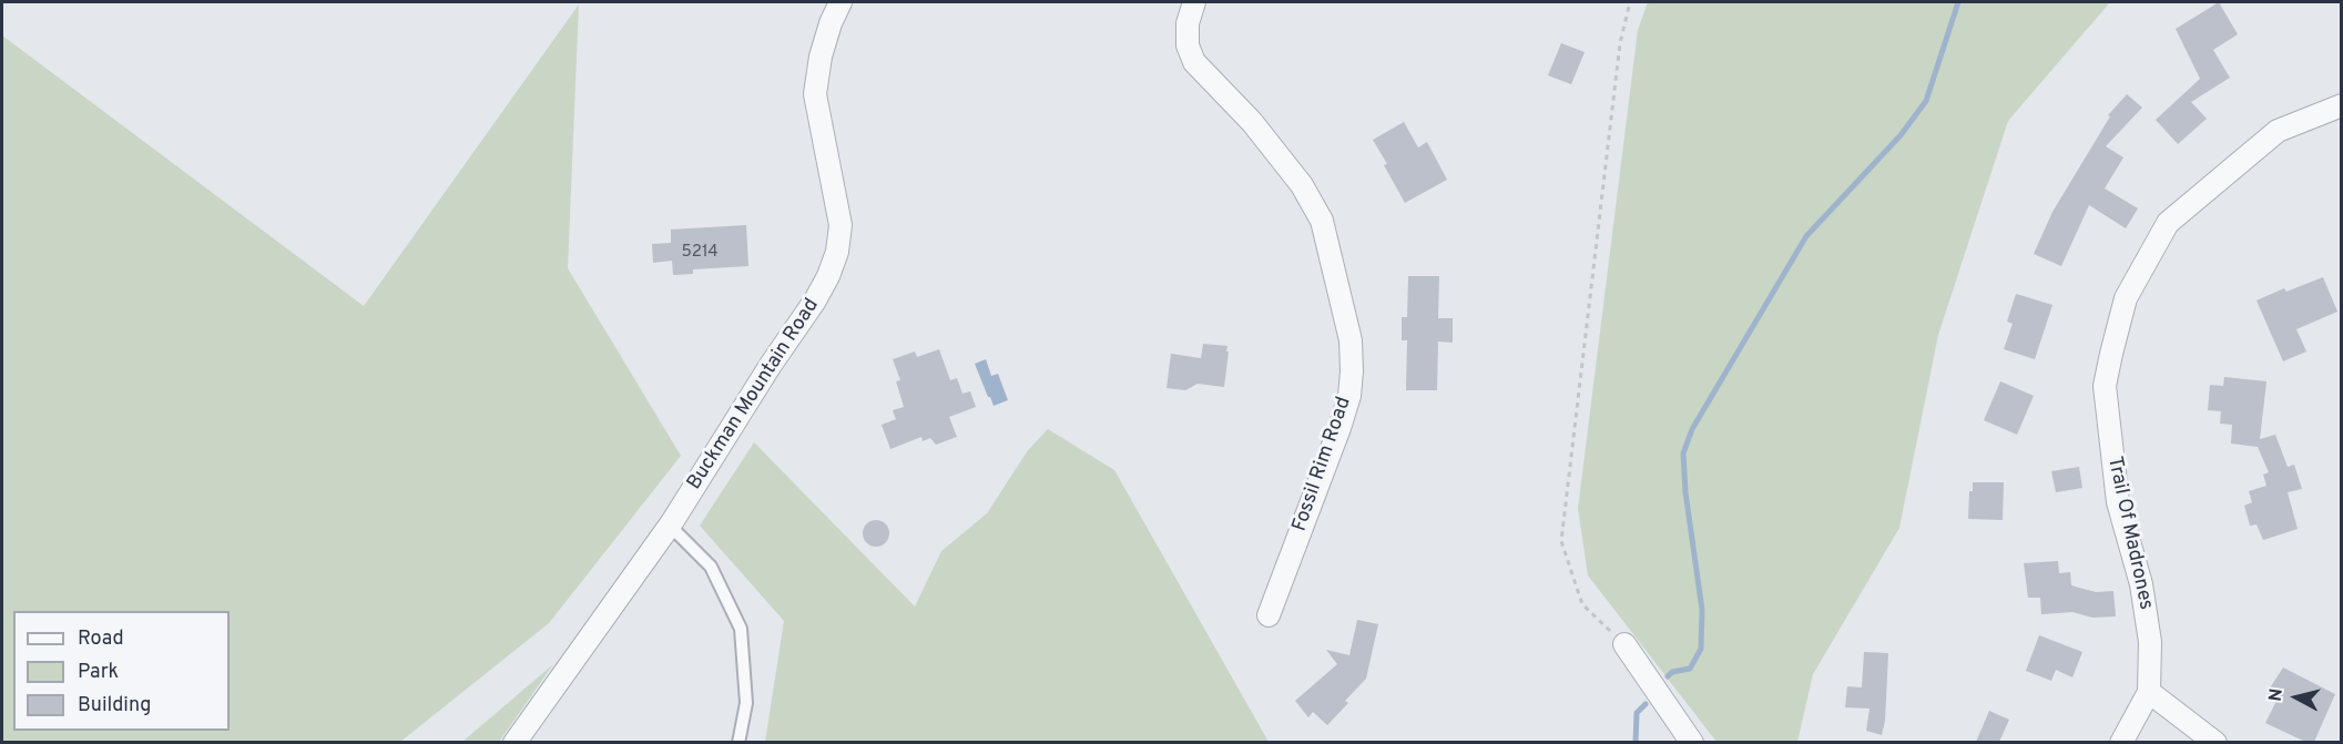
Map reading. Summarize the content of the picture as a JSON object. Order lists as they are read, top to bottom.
{
  "streets": {
    "street": ["Buckman Mountain Road", "Fossil Rim Road", "Trail Of Madrones"]
  },
  "house_numbers": ["5214"],
  "legend": ["Road", "Park", "Building"],
  "north": "left"
}
